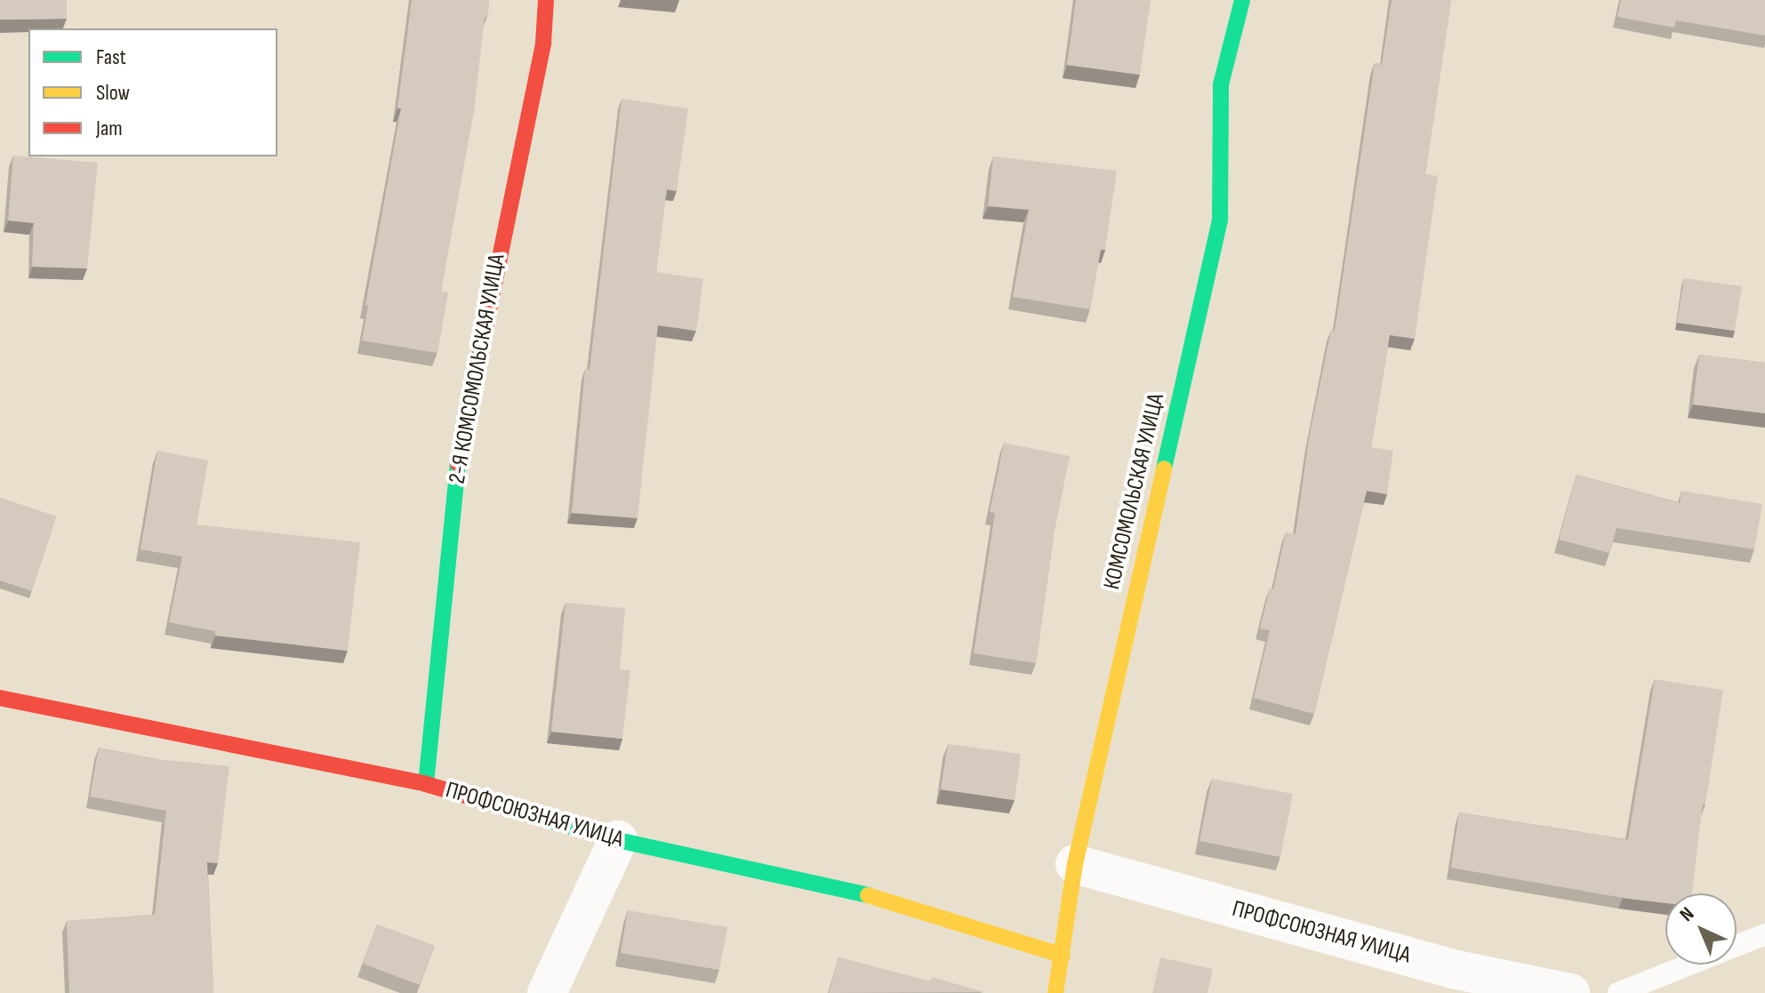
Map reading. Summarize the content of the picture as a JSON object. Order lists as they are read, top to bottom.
{
  "streets": {
    "street": ["2-Я КОМСОМОЛЬСКАЯ УЛИЦА", "КОМСОМОЛЬСКАЯ УЛИЦА", "ПРОФСОЮЗНАЯ УЛИЦА"]
  },
  "crossings": [
    ["2-Я КОМСОМОЛЬСКАЯ УЛИЦА", "ПРОФСОЮЗНАЯ УЛИЦА"],
    ["КОМСОМОЛЬСКАЯ УЛИЦА", "ПРОФСОЮЗНАЯ УЛИЦА"]
  ],
  "legend": ["Fast", "Slow", "Jam"],
  "north": "top left"
}
